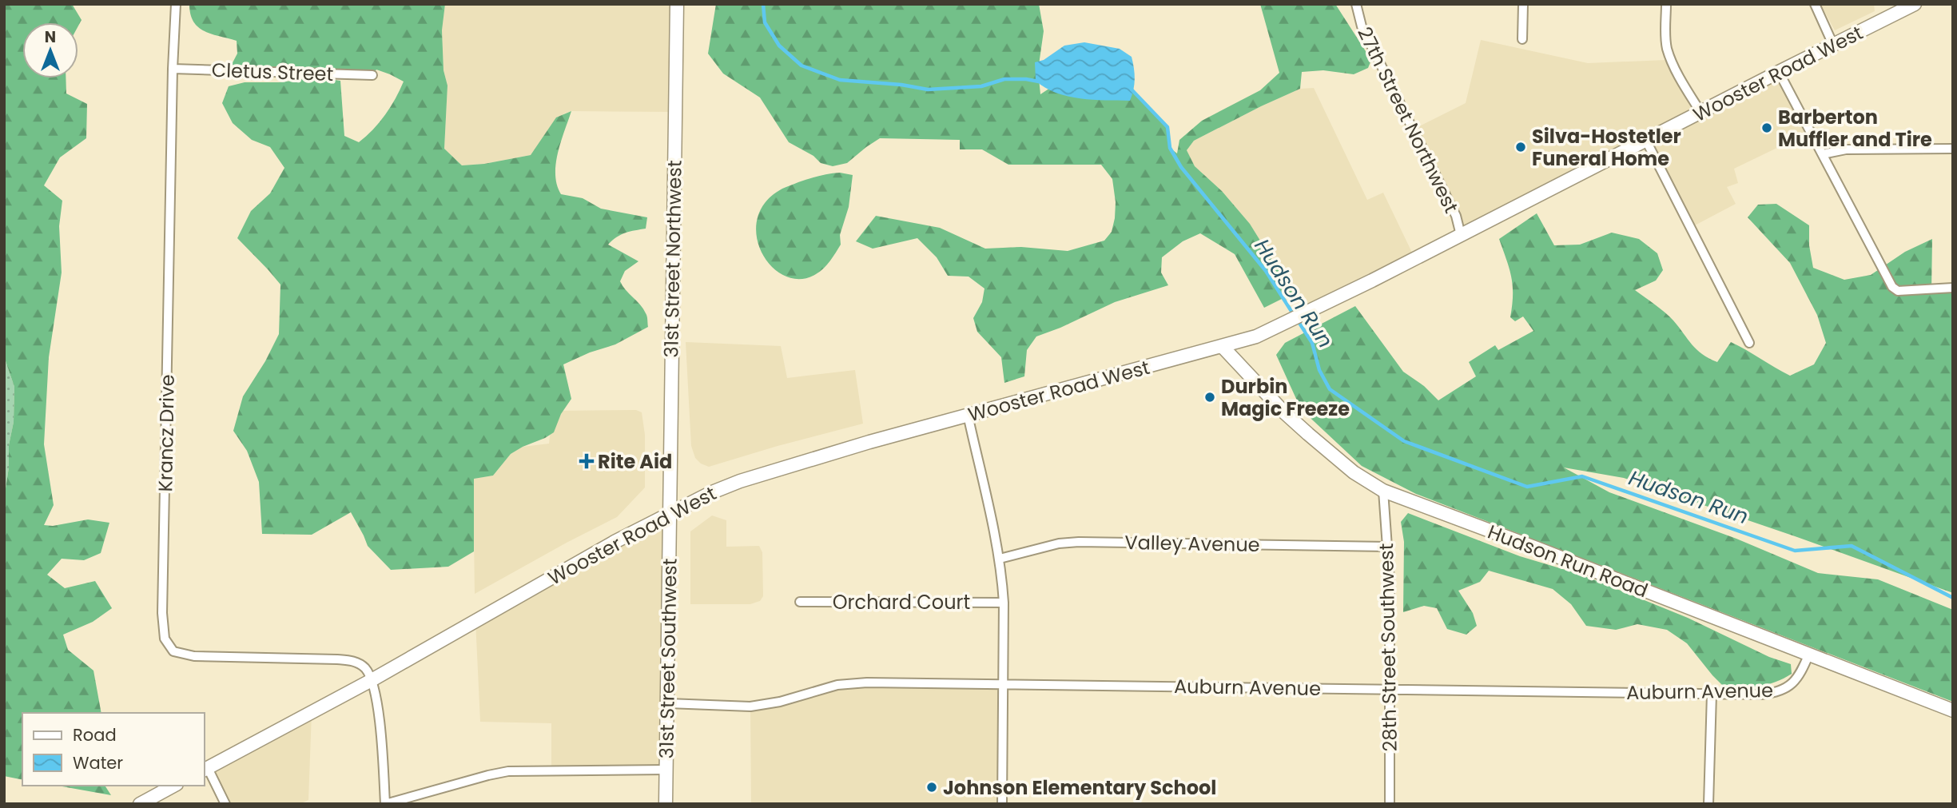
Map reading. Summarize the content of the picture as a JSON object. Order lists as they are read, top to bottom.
{
  "streets": {
    "main road": [
      "Wooster Road West",
      "31st Street Northwest",
      "Hudson Run Road",
      "31st Street Southwest"
    ],
    "street": [
      "Cletus Street",
      "27th Street Northwest",
      "Krancz Drive",
      "Valley Avenue",
      "Orchard Court",
      "28th Street Southwest",
      "Auburn Avenue"
    ]
  },
  "crossings": [
    ["Cletus Street", "Krancz Drive"],
    ["Wooster Road West", "27th Street Northwest"],
    ["Wooster Road West", "31st Street Northwest"],
    ["Wooster Road West", "Krancz Drive"],
    ["Wooster Road West", "Hudson Run Road"],
    ["Wooster Road West", "31st Street Southwest"],
    ["31st Street Northwest", "31st Street Southwest"],
    ["Valley Avenue", "28th Street Southwest"],
    ["Hudson Run Road", "28th Street Southwest"],
    ["Hudson Run Road", "Auburn Avenue"],
    ["28th Street Southwest", "Auburn Avenue"],
    ["31st Street Southwest", "Auburn Avenue"]
  ],
  "water": ["Hudson Run"],
  "places": {
    "other": [
      "Barberton Muffler and Tire",
      "Silva-Hostetler Funeral Home",
      "Durbin Magic Freeze",
      "Johnson Elementary School"
    ],
    "health": ["Rite Aid"]
  },
  "legend": ["Road", "Water"],
  "north": "top"
}
